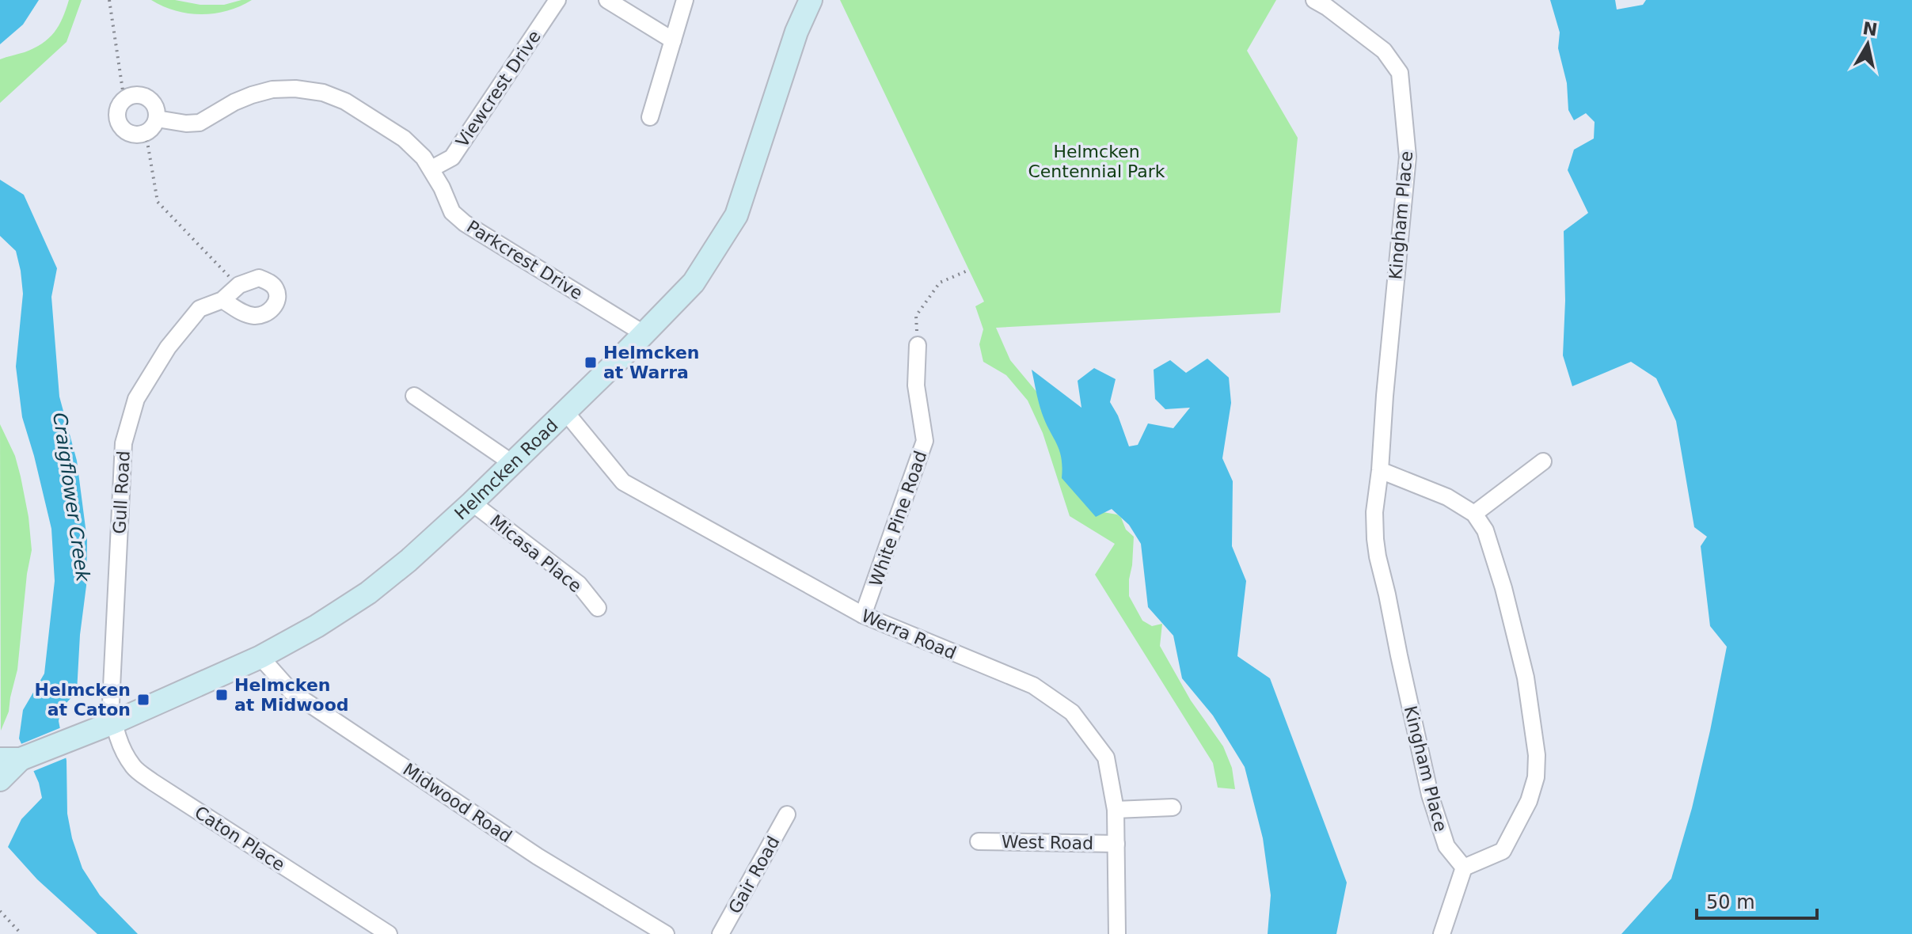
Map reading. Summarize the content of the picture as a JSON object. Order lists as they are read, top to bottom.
{
  "streets": {
    "main road": ["Helmcken Road"],
    "street": [
      "Viewcrest Drive",
      "Kingham Place",
      "Parkcrest Drive",
      "Gull Road",
      "White Pine Road",
      "Micasa Place",
      "Werra Road",
      "Midwood Road",
      "Caton Place",
      "West Road",
      "Gair Road"
    ]
  },
  "crossings": [
    ["Viewcrest Drive", "Parkcrest Drive"],
    ["Parkcrest Drive", "Helmcken Road"],
    ["Helmcken Road", "Gull Road"],
    ["Helmcken Road", "Micasa Place"],
    ["Helmcken Road", "Werra Road"],
    ["Helmcken Road", "Midwood Road"],
    ["Helmcken Road", "Caton Place"],
    ["Gull Road", "Caton Place"],
    ["White Pine Road", "Werra Road"],
    ["Werra Road", "West Road"]
  ],
  "water": ["Craigflower Creek"],
  "parks": ["Helmcken Centennial Park"],
  "places": {
    "transit": ["Helmcken at Warra", "Helmcken at Midwood", "Helmcken at Caton"]
  },
  "scale_bar": "50 m",
  "north": "top"
}
